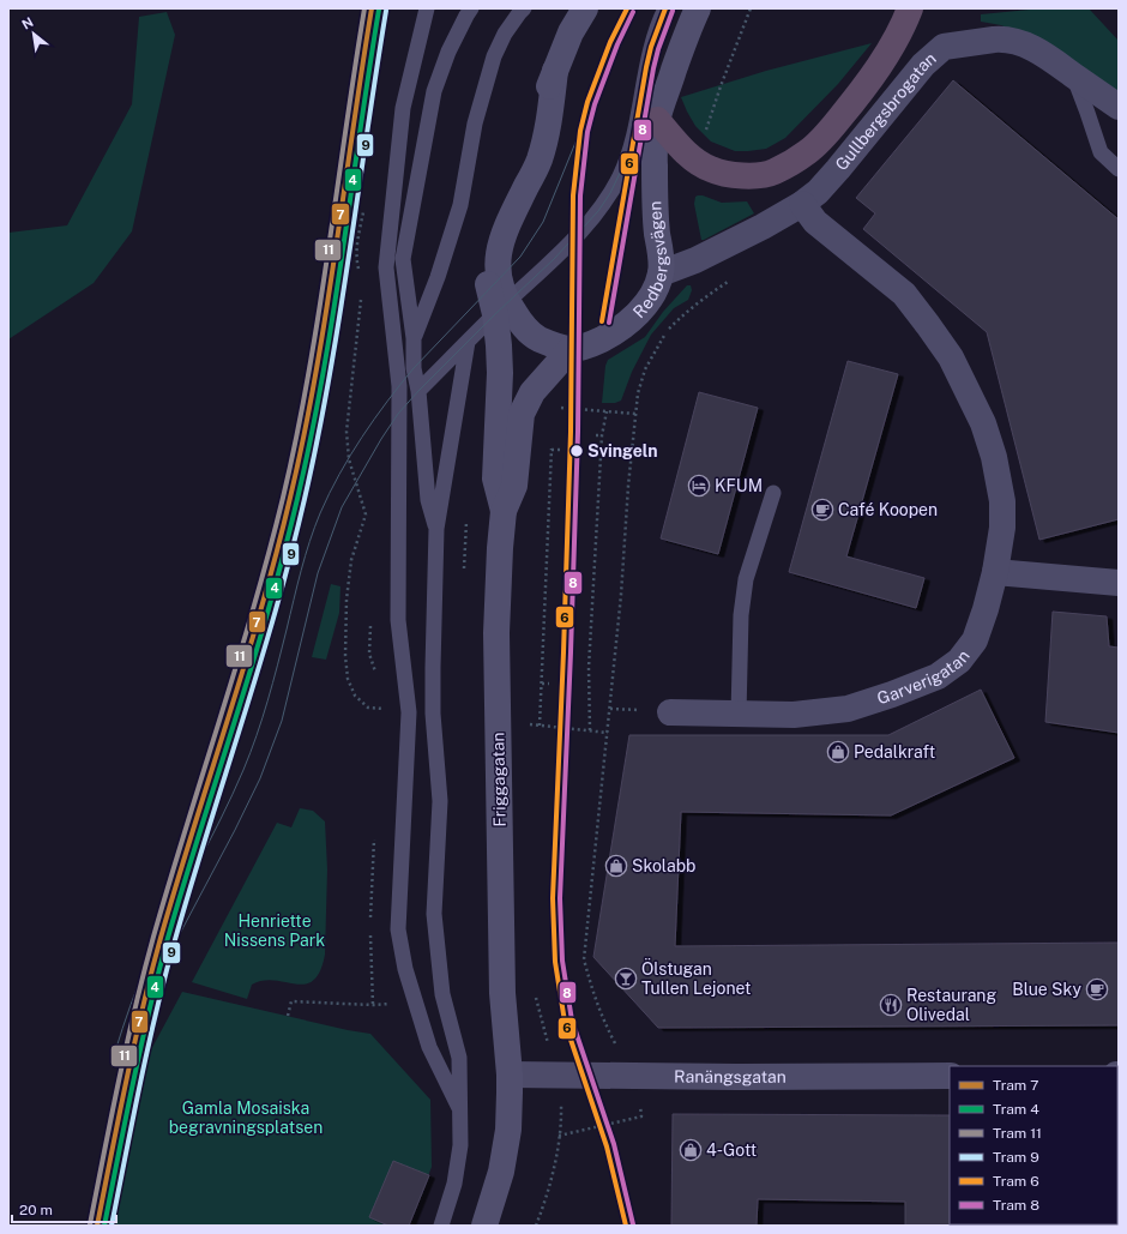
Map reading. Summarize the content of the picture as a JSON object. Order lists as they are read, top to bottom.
{
  "streets": {
    "main road": ["Redbergsvägen", "Friggagatan"],
    "street": ["Gullbergsbrogatan", "Garverigatan", "Ranängsgatan"]
  },
  "crossings": [
    ["Gullbergsbrogatan", "Redbergsvägen"],
    ["Gullbergsbrogatan", "Garverigatan"],
    ["Redbergsvägen", "Friggagatan"],
    ["Friggagatan", "Ranängsgatan"]
  ],
  "parks": ["Henriette Nissens Park", "Gamla Mosaiska begravningsplatsen"],
  "places": {
    "other": ["Svingeln"],
    "hotel": ["KFUM"],
    "cafe": ["Café Koopen", "Blue Sky"],
    "shop": ["Pedalkraft", "Skolabb", "4-Gott"],
    "bar": ["Ölstugan Tullen Lejonet"],
    "restaurant": ["Restaurang Olivedal"]
  },
  "lines": [
    "tram line 7",
    "tram line 11",
    "tram line 6",
    "tram line 4",
    "tram line 9",
    "tram line 8"
  ],
  "legend": [
    "Tram 7",
    "Tram 4",
    "Tram 11",
    "Tram 9",
    "Tram 6",
    "Tram 8"
  ],
  "scale_bar": "20 m",
  "north": "top left"
}
